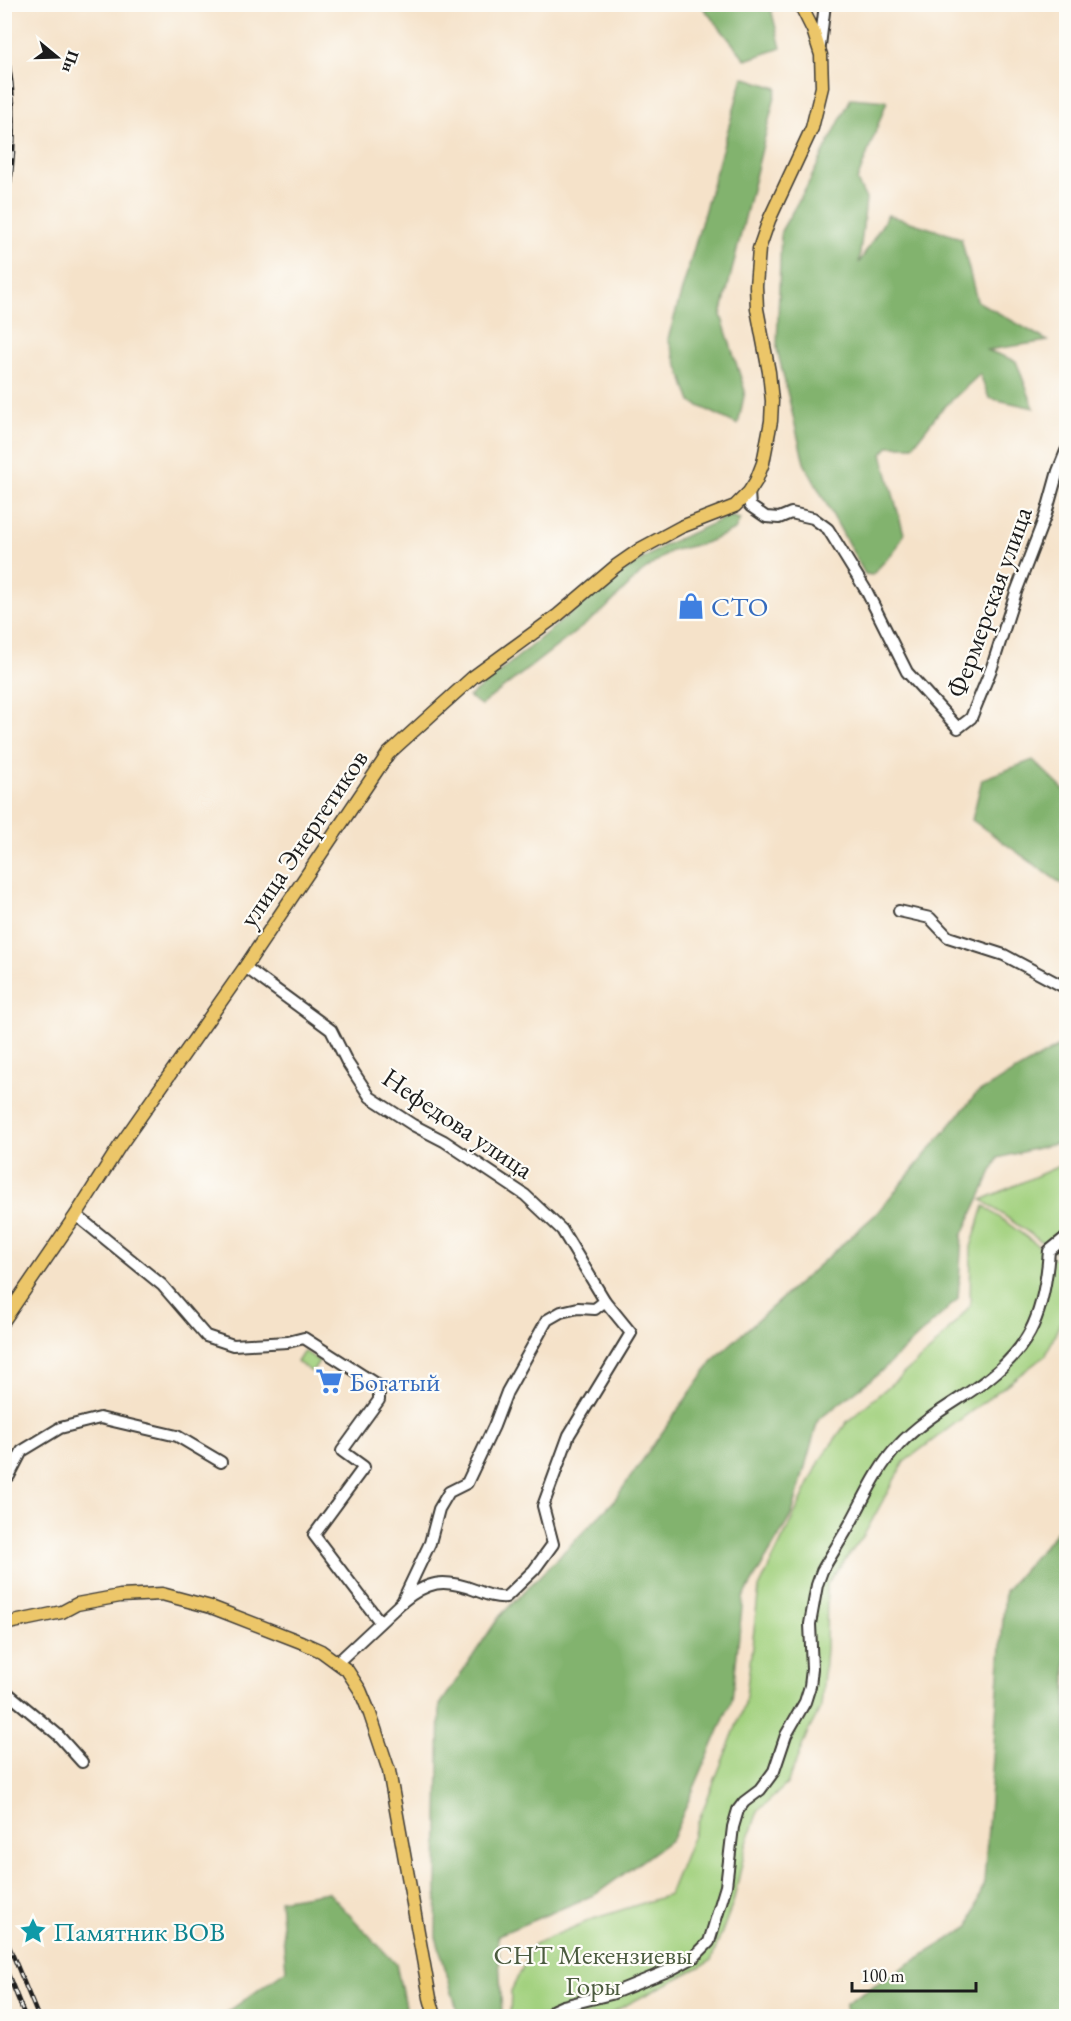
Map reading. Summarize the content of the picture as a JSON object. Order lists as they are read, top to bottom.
{
  "streets": {
    "main road": ["улица Энергетиков"],
    "street": ["Фермерская улица", "Нефедова улица"]
  },
  "crossings": [
    ["Фермерская улица", "улица Энергетиков"],
    ["улица Энергетиков", "Нефедова улица"]
  ],
  "parks": ["СНТ Мекензиевы Горы"],
  "places": {
    "shop": ["СТО"],
    "supermarket": ["Богатый"],
    "place": ["Памятник ВОВ"]
  },
  "scale_bar": "100 m",
  "north": "right"
}
